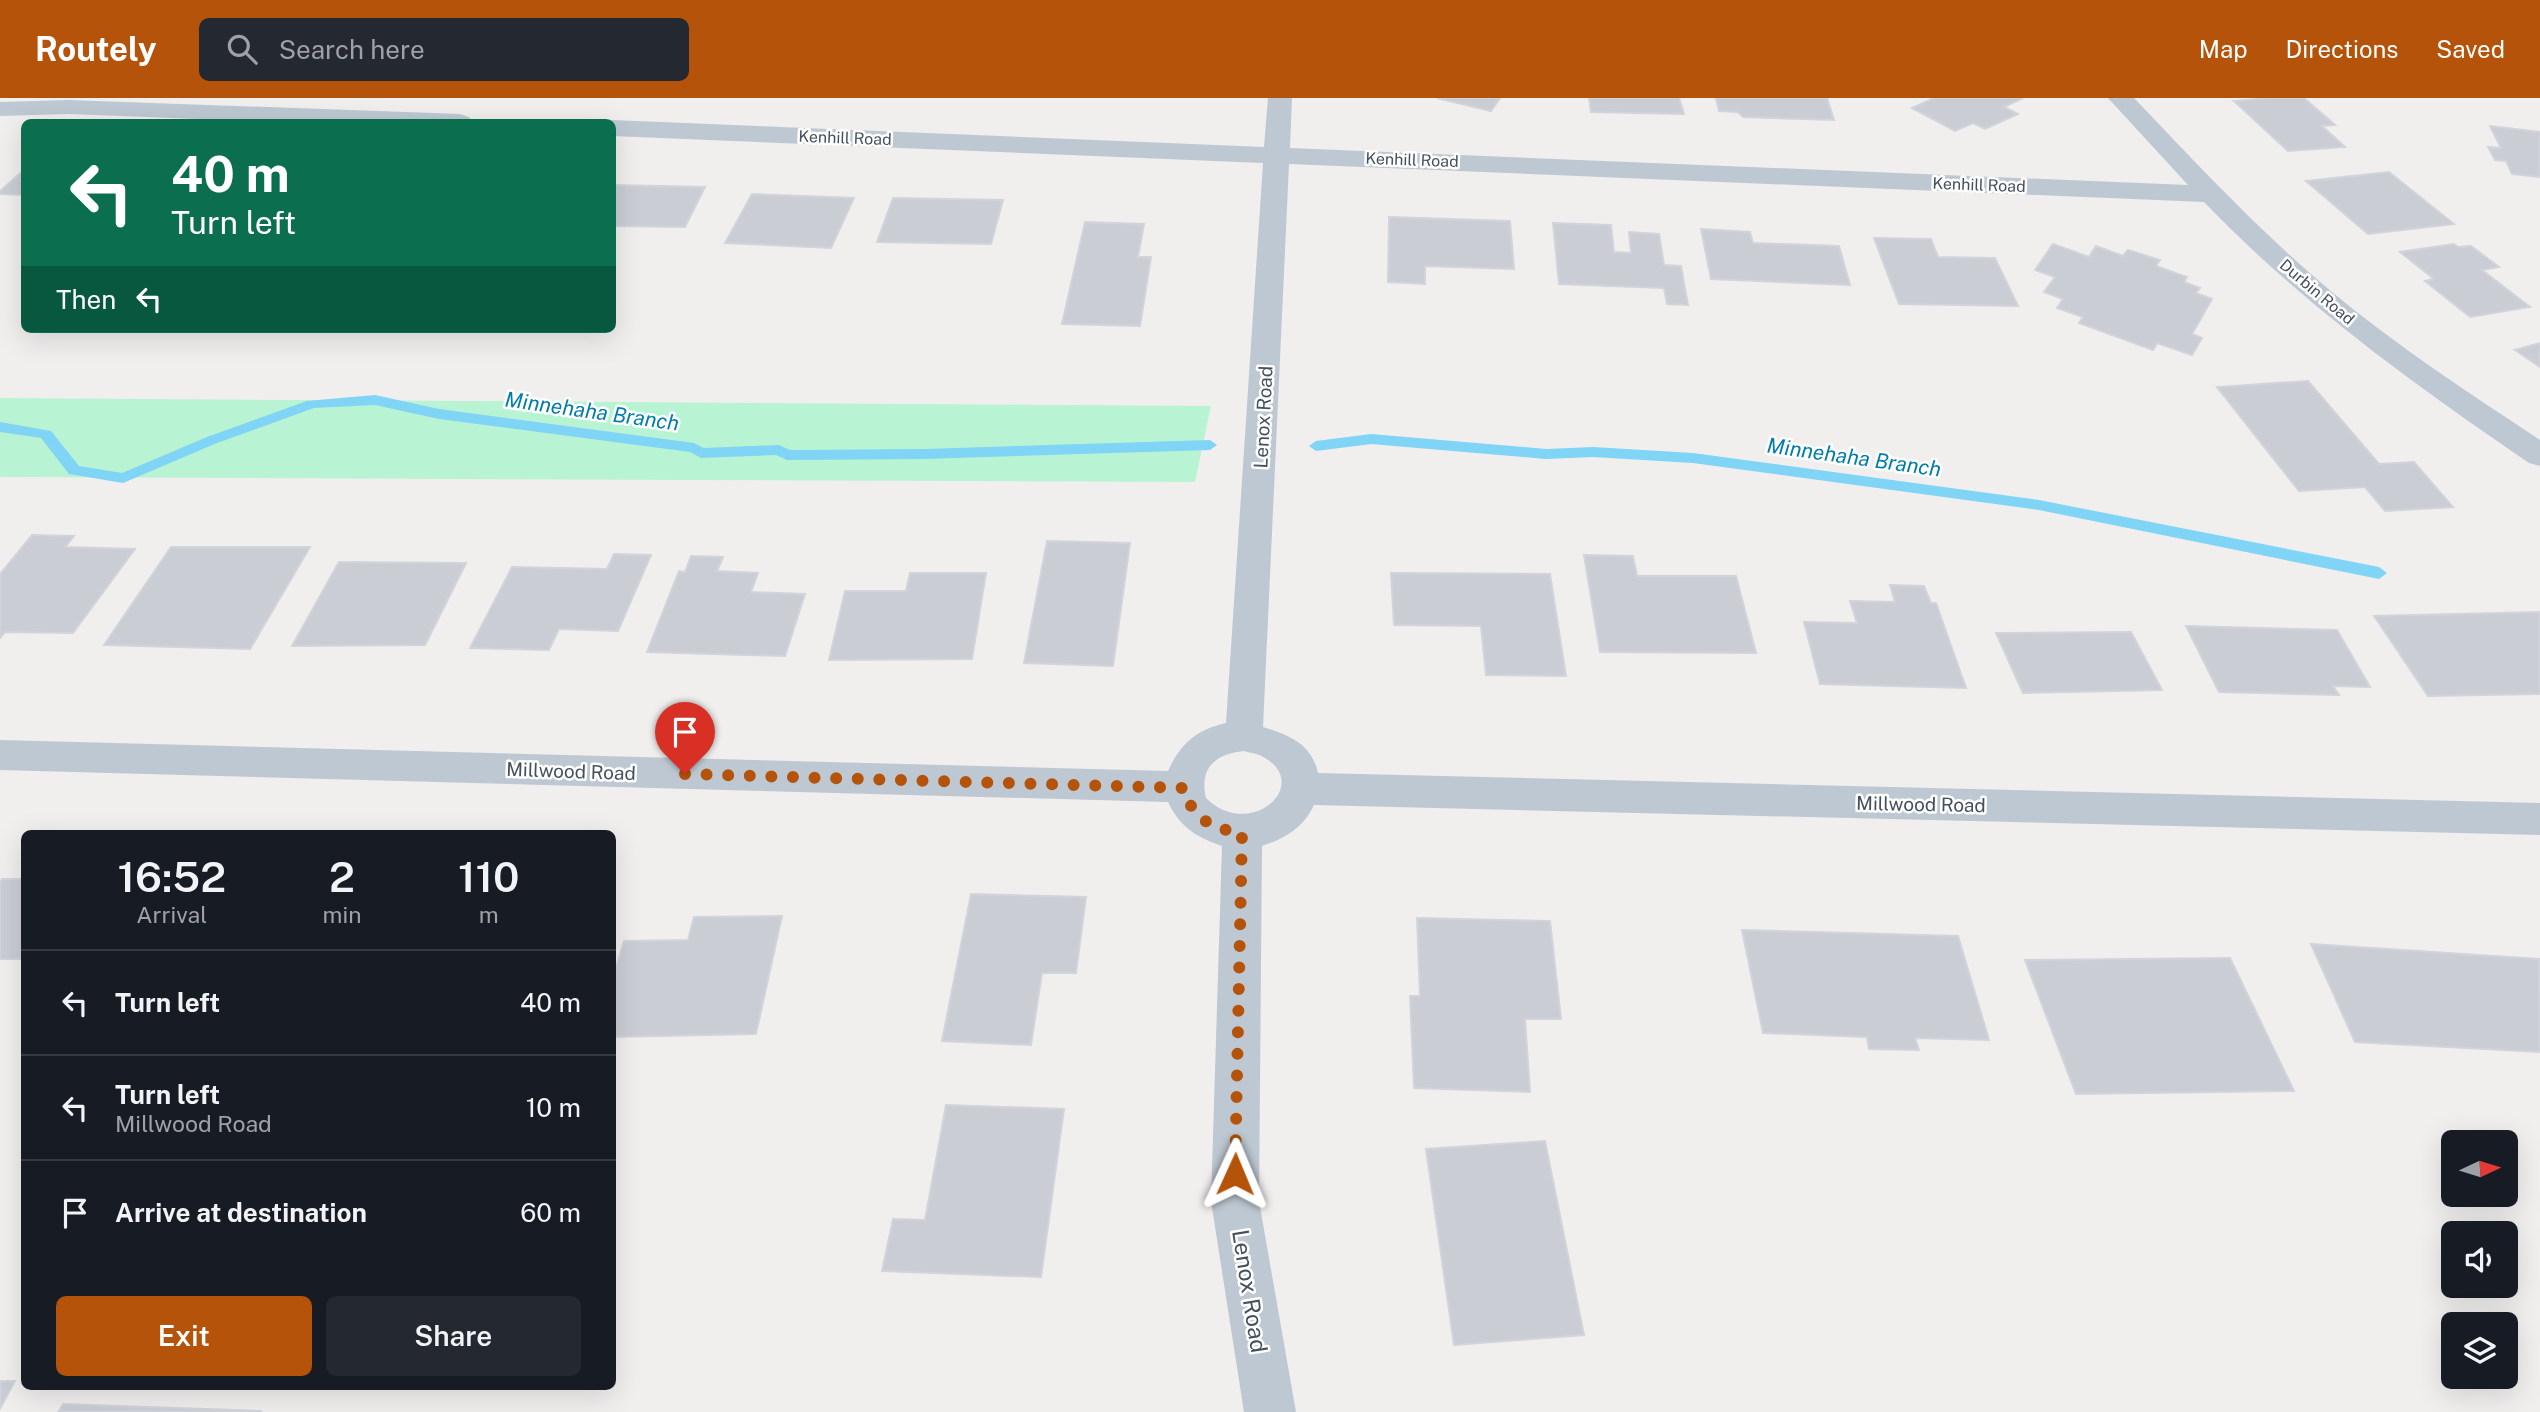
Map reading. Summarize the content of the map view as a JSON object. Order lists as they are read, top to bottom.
{
  "streets": {
    "street": [
      "Kenhill Road",
      "Durbin Road",
      "Lenox Road",
      "Millwood Road"
    ]
  },
  "crossings": [
    ["Kenhill Road", "Durbin Road"],
    ["Kenhill Road", "Lenox Road"],
    ["Lenox Road", "Millwood Road"]
  ],
  "water": ["Minnehaha Branch"],
  "north": "right",
  "page": {
    "header": "Routely",
    "search": "Search here",
    "nav": ["Map", "Directions", "Saved"],
    "turn": ["40 m", "Turn left"],
    "then": "Then",
    "eta": [
      "16:52",
      "Arrival",
      "2",
      "min",
      "110",
      "m"
    ],
    "list": [
      {
        "name": "Turn left",
        "value": "40 m"
      },
      {
        "name": "Turn left",
        "note": "Millwood Road",
        "value": "10 m"
      },
      {
        "name": "Arrive at destination",
        "value": "60 m"
      }
    ],
    "buttons": ["Exit", "Share"]
  }
}
